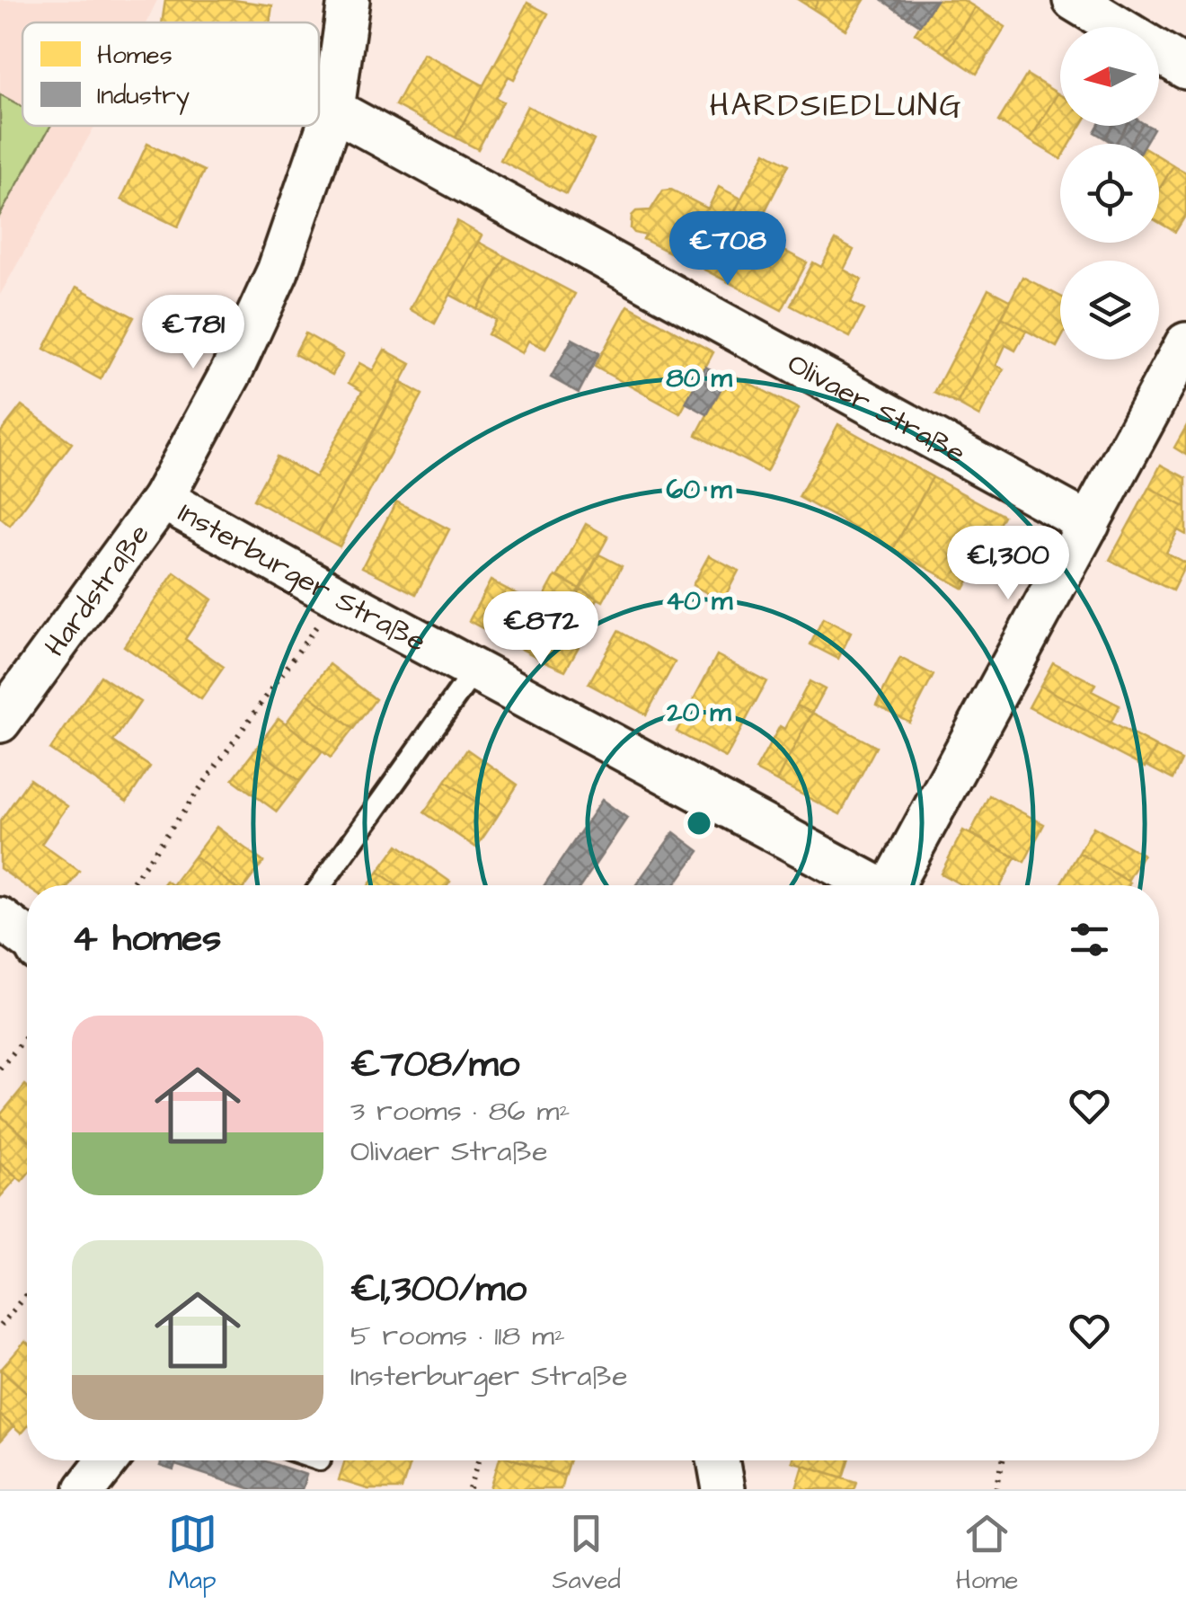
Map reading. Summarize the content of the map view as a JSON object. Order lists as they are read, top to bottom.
{
  "streets": {
    "street": ["Olivaer Straße", "Insterburger Straße", "Hardstraße"]
  },
  "crossings": [
    ["Olivaer Straße", "Insterburger Straße"],
    ["Olivaer Straße", "Hardstraße"],
    ["Insterburger Straße", "Hardstraße"]
  ],
  "districts": ["HARDSIEDLUNG"],
  "legend": ["Homes", "Industry"],
  "north": "left",
  "page": {
    "price": [
      "€708",
      "€781",
      "€1,300",
      "€872"
    ],
    "heading": "4 homes",
    "list": [
      {
        "name": "€708/mo",
        "note": "3 rooms · 86 m² · Olivaer Straße"
      },
      {
        "name": "€1,300/mo",
        "note": "5 rooms · 118 m² · Insterburger Straße"
      }
    ],
    "tabs": ["Map", "Saved", "Home"]
  },
  "rings": [
    "80 m",
    "60 m",
    "40 m",
    "20 m"
  ]
}
